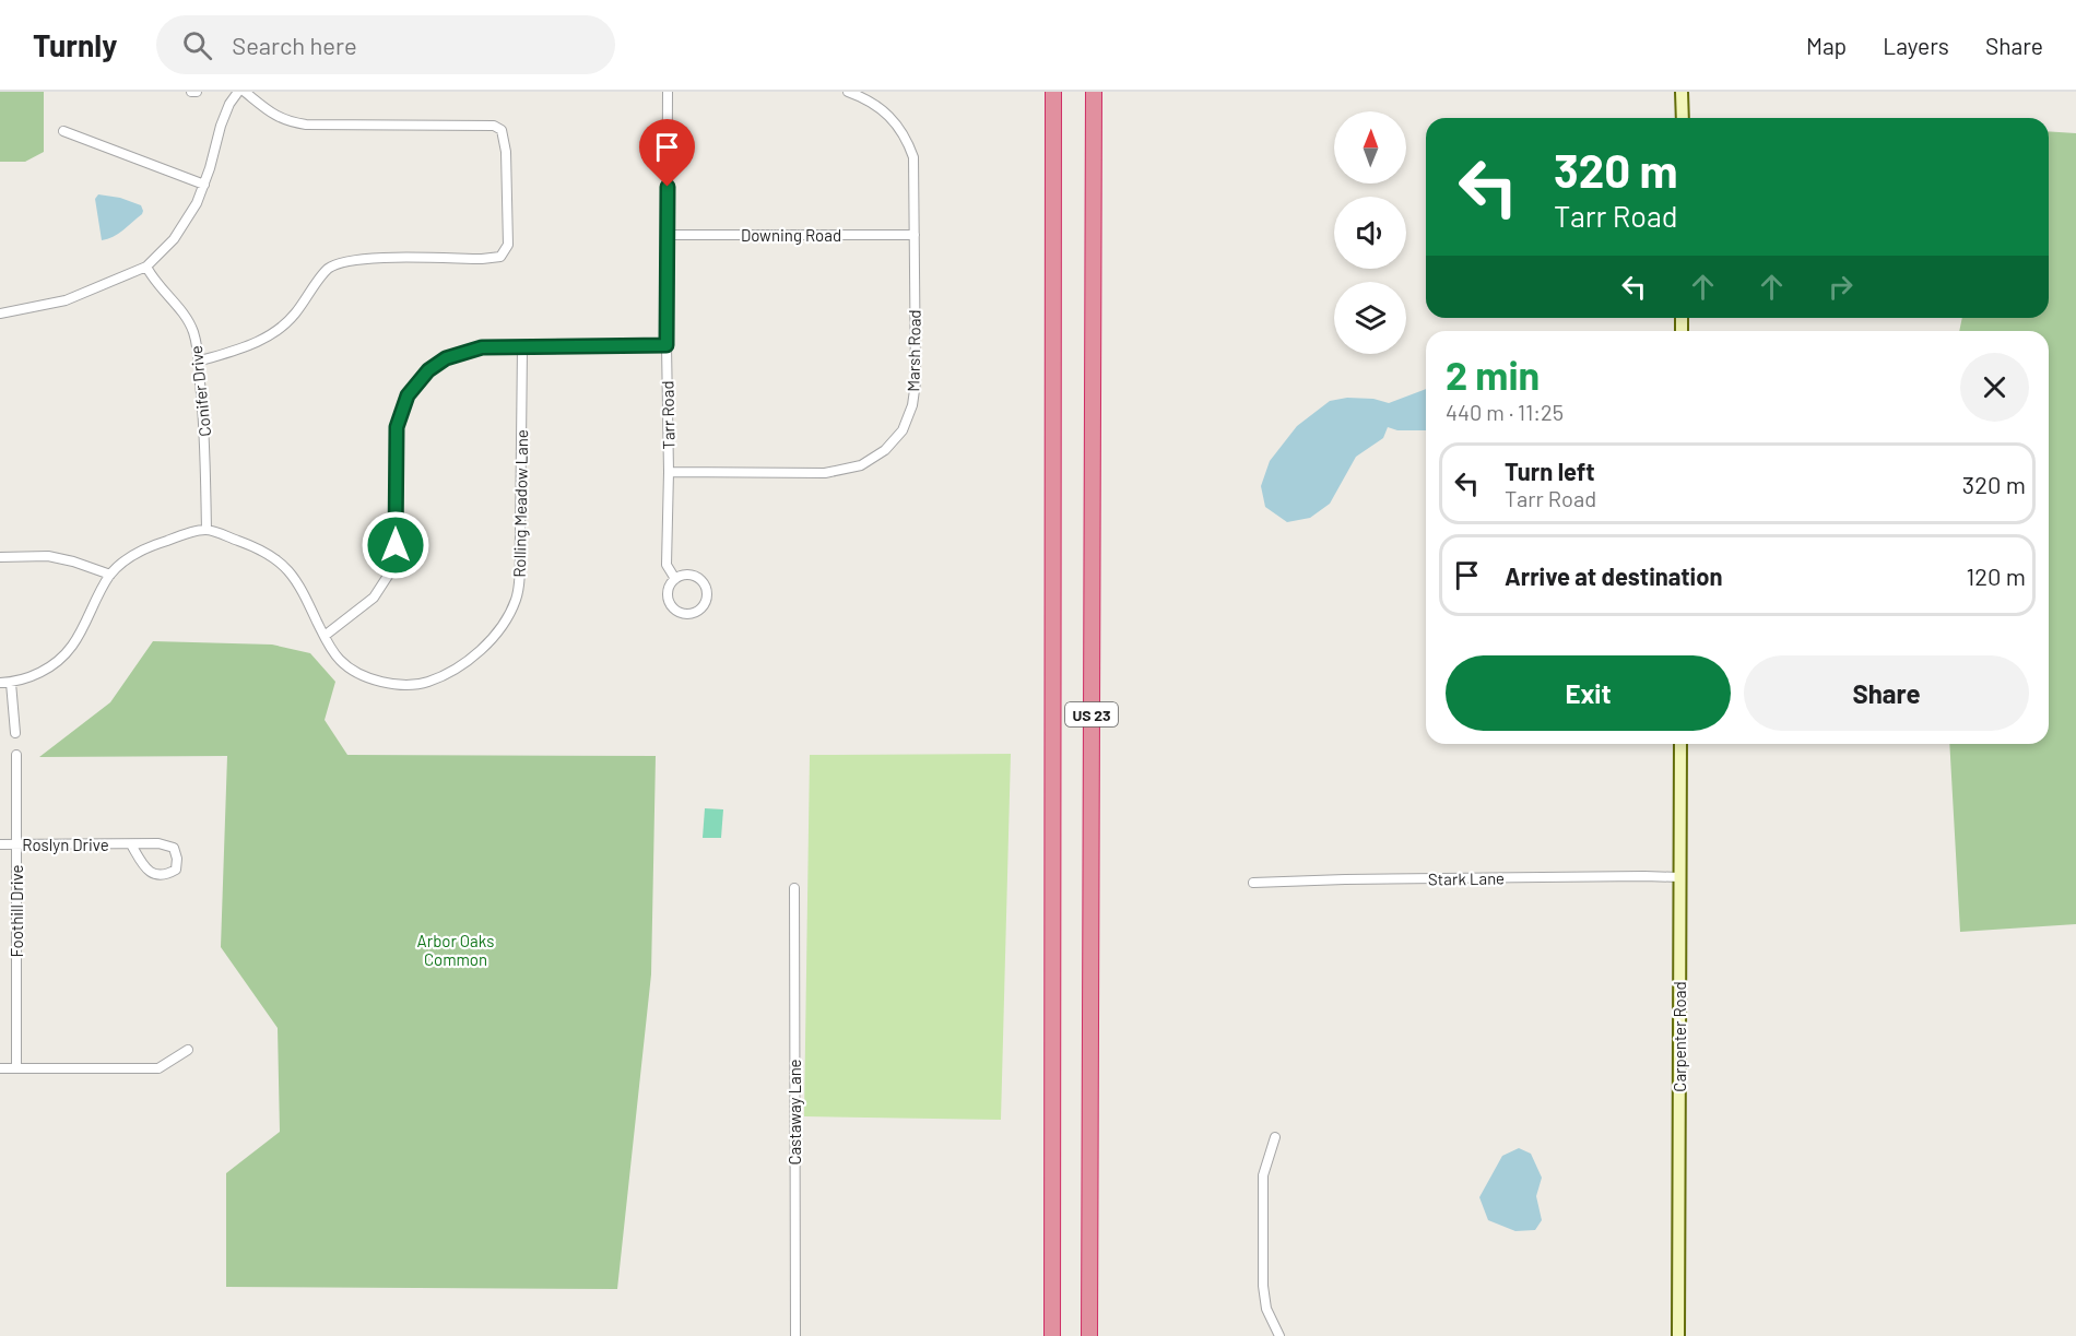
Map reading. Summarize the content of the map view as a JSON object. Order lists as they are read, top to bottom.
{
  "streets": {
    "highway": ["US 23"],
    "main road": ["Carpenter Road"],
    "street": [
      "Downing Road",
      "Marsh Road",
      "Conifer Drive",
      "Tarr Road",
      "Rolling Meadow Lane",
      "Roslyn Drive",
      "Stark Lane",
      "Foothill Drive",
      "Castaway Lane"
    ]
  },
  "crossings": [
    ["Downing Road", "Marsh Road"],
    ["Downing Road", "Tarr Road"],
    ["Marsh Road", "Tarr Road"],
    ["Conifer Drive", "Rolling Meadow Lane"],
    ["Roslyn Drive", "Foothill Drive"],
    ["Stark Lane", "Carpenter Road"]
  ],
  "parks": ["Arbor Oaks Common"],
  "north": "top",
  "page": {
    "header": "Turnly",
    "search": "Search here",
    "nav": ["Map", "Layers", "Share"],
    "turn": ["320 m", "Tarr Road"],
    "heading": ["2 min", "440 m · 11:25"],
    "list": [
      {
        "name": "Turn left",
        "note": "Tarr Road",
        "value": "320 m"
      },
      {
        "name": "Arrive at destination",
        "value": "120 m"
      }
    ],
    "buttons": ["Exit", "Share"]
  }
}
